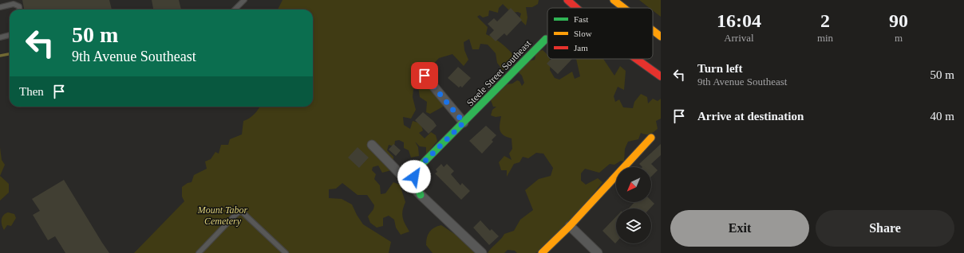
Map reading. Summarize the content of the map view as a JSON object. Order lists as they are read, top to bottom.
{
  "streets": {
    "main road": ["Steele Street Southeast"]
  },
  "parks": ["Mount Tabor Cemetery"],
  "legend": ["Fast", "Slow", "Jam"],
  "north": "bottom left",
  "page": {
    "eta": [
      "16:04",
      "Arrival",
      "2",
      "min",
      "90",
      "m"
    ],
    "turn": ["50 m", "9th Avenue Southeast"],
    "list": [
      {
        "name": "Turn left",
        "note": "9th Avenue Southeast",
        "value": "50 m"
      },
      {
        "name": "Arrive at destination",
        "value": "40 m"
      }
    ],
    "then": "Then",
    "buttons": ["Exit", "Share"]
  }
}
